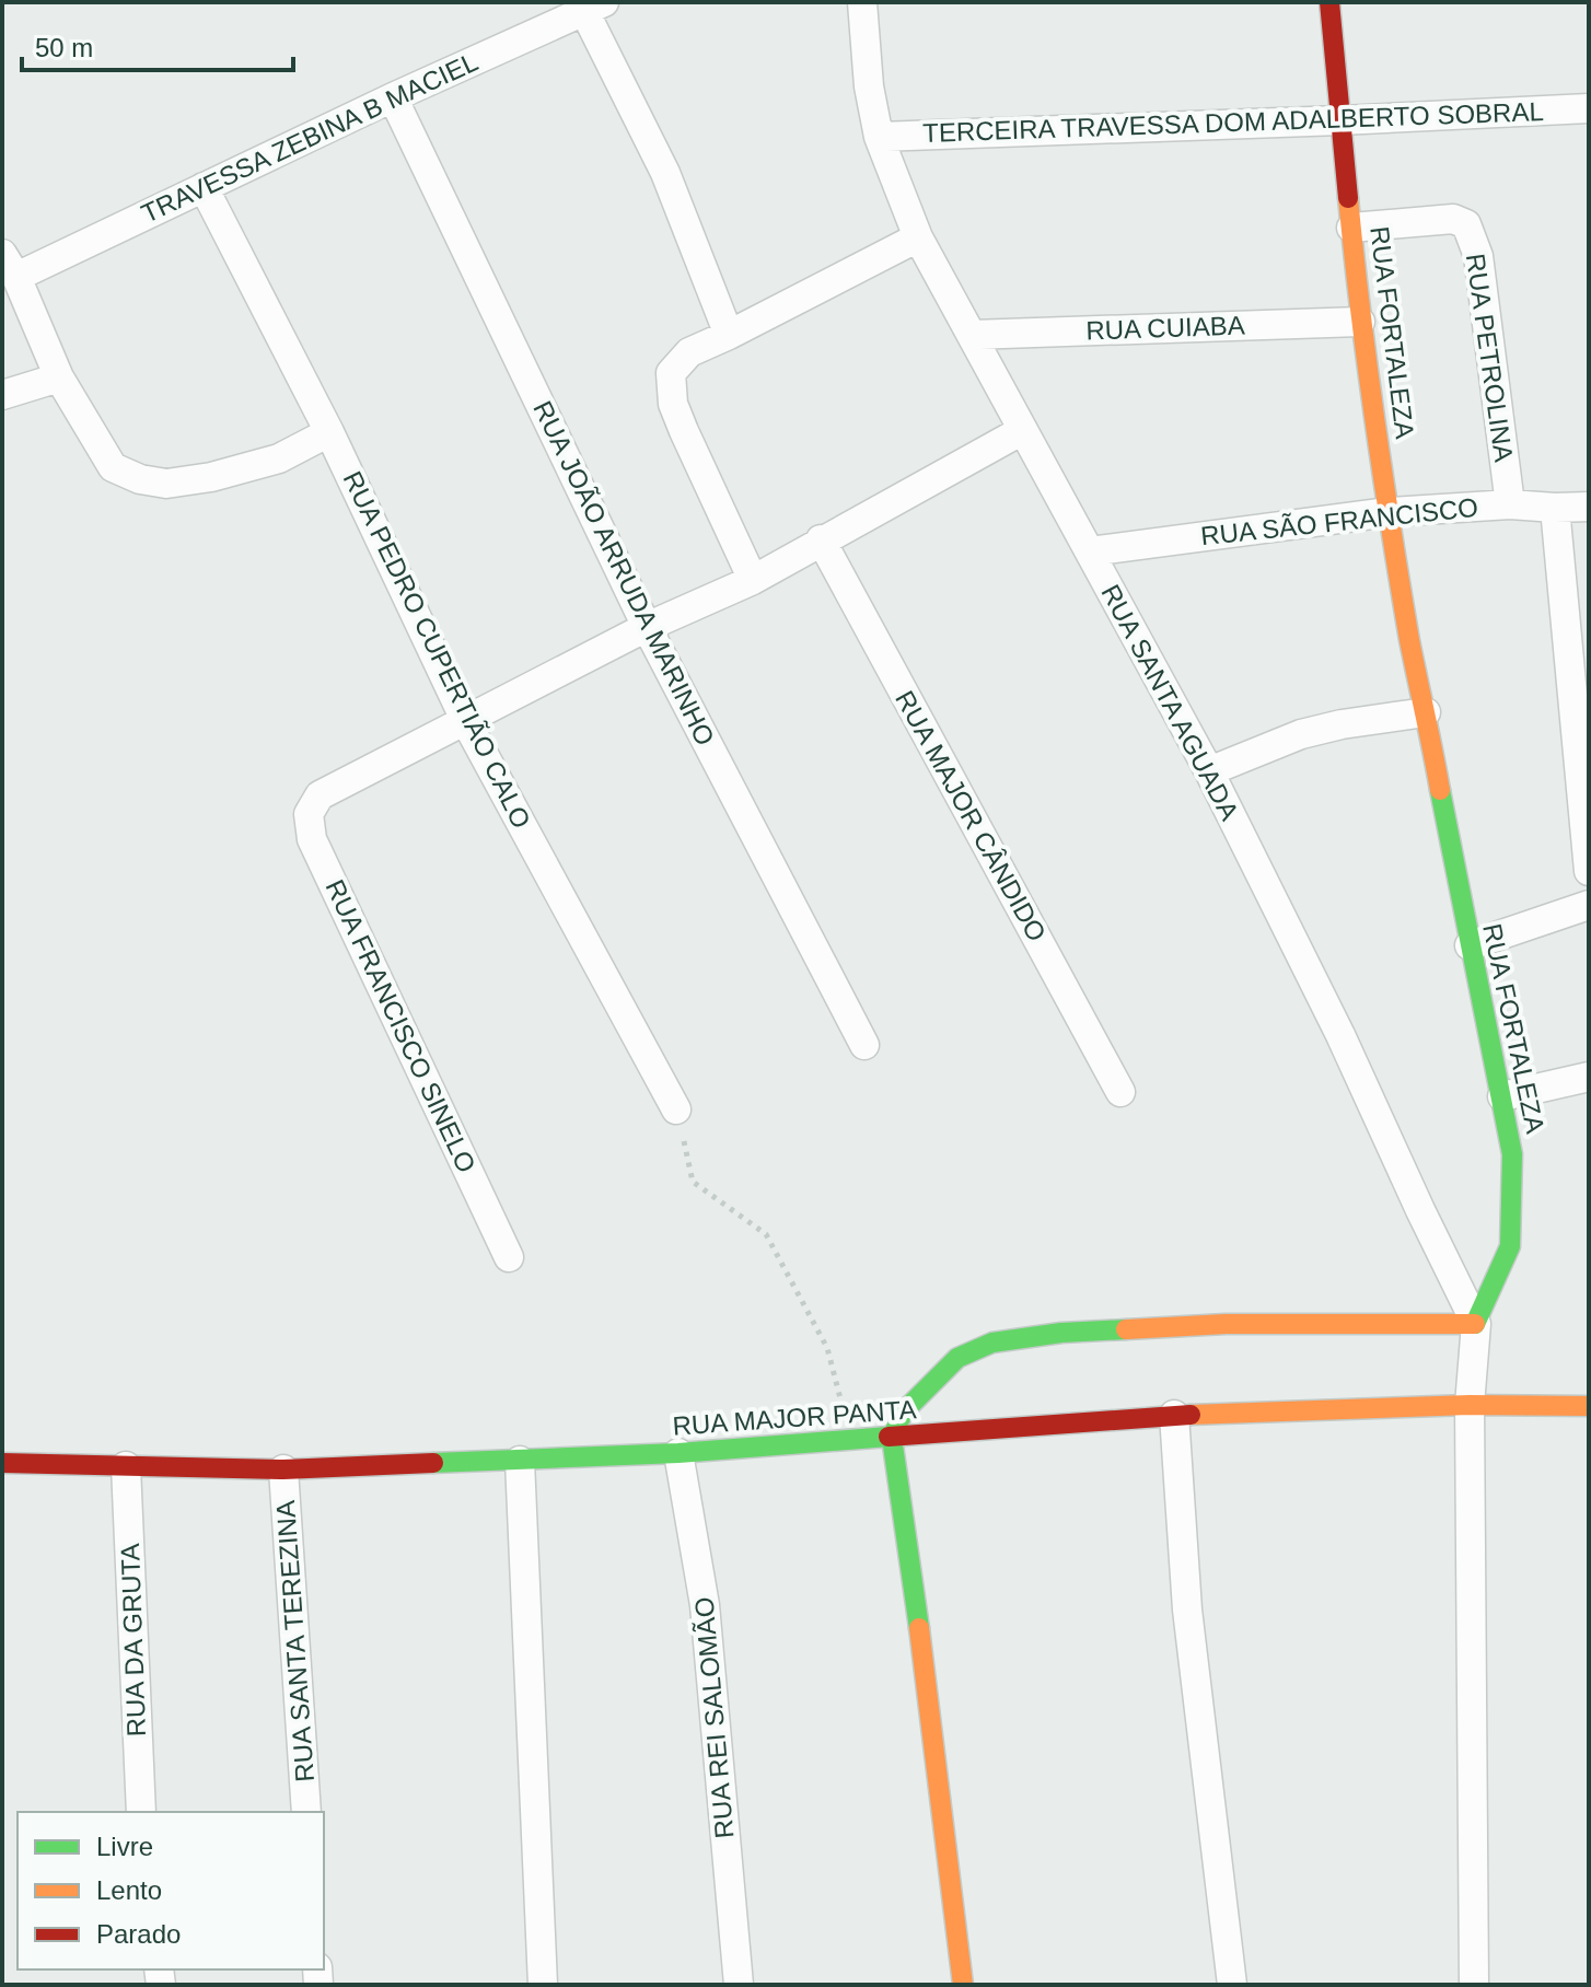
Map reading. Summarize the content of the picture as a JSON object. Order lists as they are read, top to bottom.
{
  "streets": {
    "street": [
      "TERCEIRA TRAVESSA DOM ADALBERTO SOBRAL",
      "TRAVESSA ZEBINA B MACIEL",
      "RUA CUIABA",
      "RUA FORTALEZA",
      "RUA PETROLINA",
      "RUA SÃO FRANCISCO",
      "RUA JOÃO ARRUDA MARINHO",
      "RUA PEDRO CUPERTIÃO CALO",
      "RUA SANTA AGUADA",
      "RUA MAJOR CÂNDIDO",
      "RUA FRANCISCO SINELO",
      "RUA MAJOR PANTA",
      "RUA DA GRUTA",
      "RUA SANTA TEREZINA",
      "RUA REI SALOMÃO"
    ]
  },
  "crossings": [
    ["TERCEIRA TRAVESSA DOM ADALBERTO SOBRAL", "RUA FORTALEZA"],
    ["TERCEIRA TRAVESSA DOM ADALBERTO SOBRAL", "RUA SANTA AGUADA"],
    ["TRAVESSA ZEBINA B MACIEL", "RUA JOÃO ARRUDA MARINHO"],
    ["TRAVESSA ZEBINA B MACIEL", "RUA PEDRO CUPERTIÃO CALO"],
    ["RUA CUIABA", "RUA FORTALEZA"],
    ["RUA CUIABA", "RUA SANTA AGUADA"],
    ["RUA FORTALEZA", "RUA PETROLINA"],
    ["RUA FORTALEZA", "RUA SÃO FRANCISCO"],
    ["RUA FORTALEZA", "RUA SANTA AGUADA"],
    ["RUA PETROLINA", "RUA SÃO FRANCISCO"],
    ["RUA SÃO FRANCISCO", "RUA SANTA AGUADA"],
    ["RUA PEDRO CUPERTIÃO CALO", "RUA FRANCISCO SINELO"],
    ["RUA MAJOR PANTA", "RUA DA GRUTA"],
    ["RUA MAJOR PANTA", "RUA SANTA TEREZINA"],
    ["RUA MAJOR PANTA", "RUA REI SALOMÃO"]
  ],
  "legend": ["Livre", "Lento", "Parado"],
  "scale_bar": "50 m"
}
